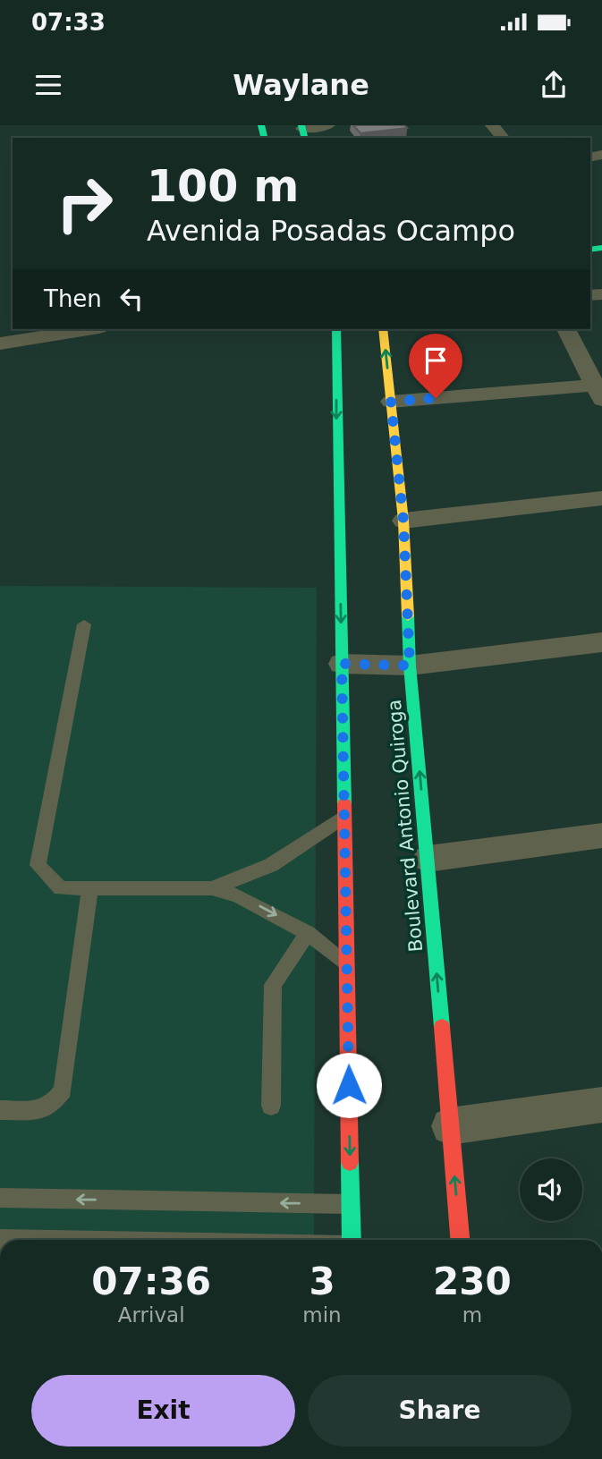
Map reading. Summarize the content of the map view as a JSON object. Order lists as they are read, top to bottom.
{
  "streets": {
    "main road": ["Boulevard Antonio Quiroga"]
  },
  "page": {
    "status": "07:33",
    "header": "Waylane",
    "turn": ["100 m", "Avenida Posadas Ocampo"],
    "then": "Then",
    "eta": [
      "07:36",
      "Arrival",
      "3",
      "min",
      "230",
      "m"
    ],
    "buttons": ["Exit", "Share"]
  }
}
